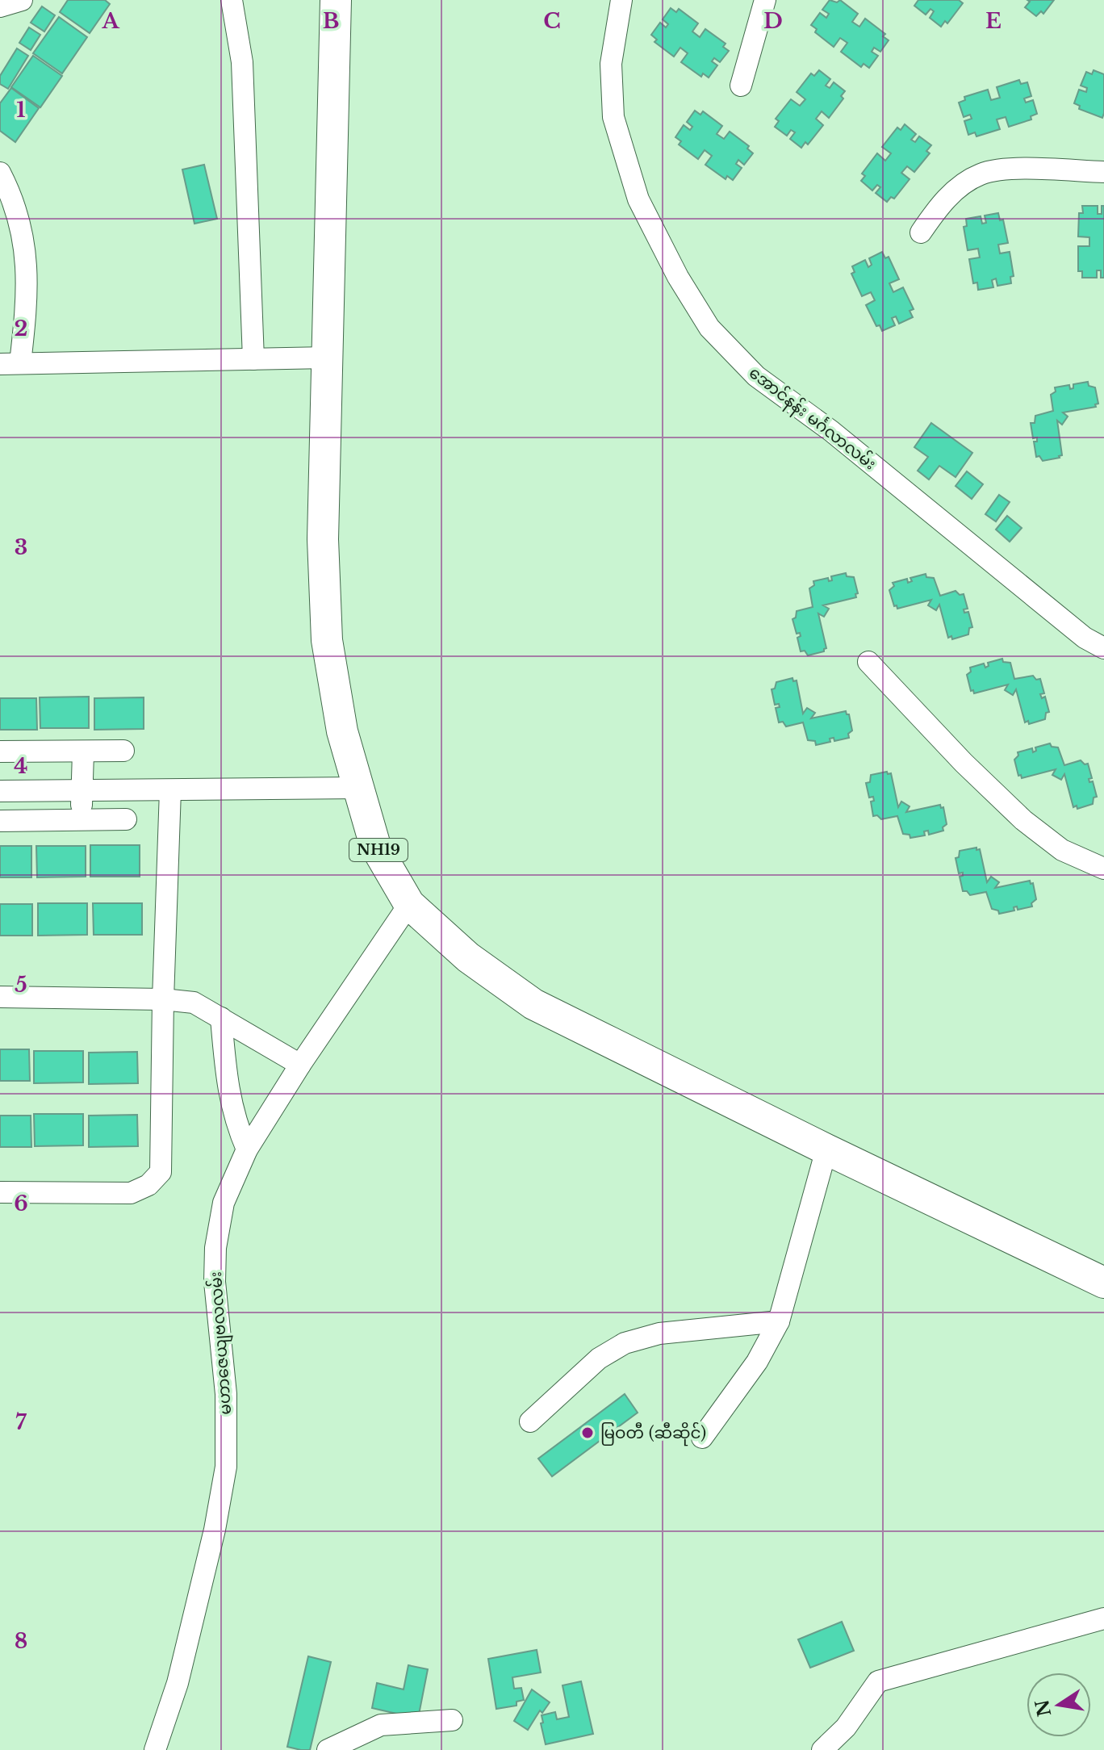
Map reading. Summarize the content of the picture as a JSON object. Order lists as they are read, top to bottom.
{
  "streets": {
    "highway": ["NH19"],
    "street": ["အောင်နန်း မင်္ဂလာလမ်း", "မဟာဇေယျဗလလမ်း"]
  },
  "crossings": [
    ["NH19", "မဟာဇေယျဗလလမ်း"]
  ],
  "places": ["မြဝတီ (ဆီဆိုင်)"],
  "north": "left",
  "grid": {
    "columns": [
      "A",
      "B",
      "C",
      "D",
      "E"
    ],
    "rows": [
      "1",
      "2",
      "3",
      "4",
      "5",
      "6",
      "7",
      "8"
    ]
  }
}
